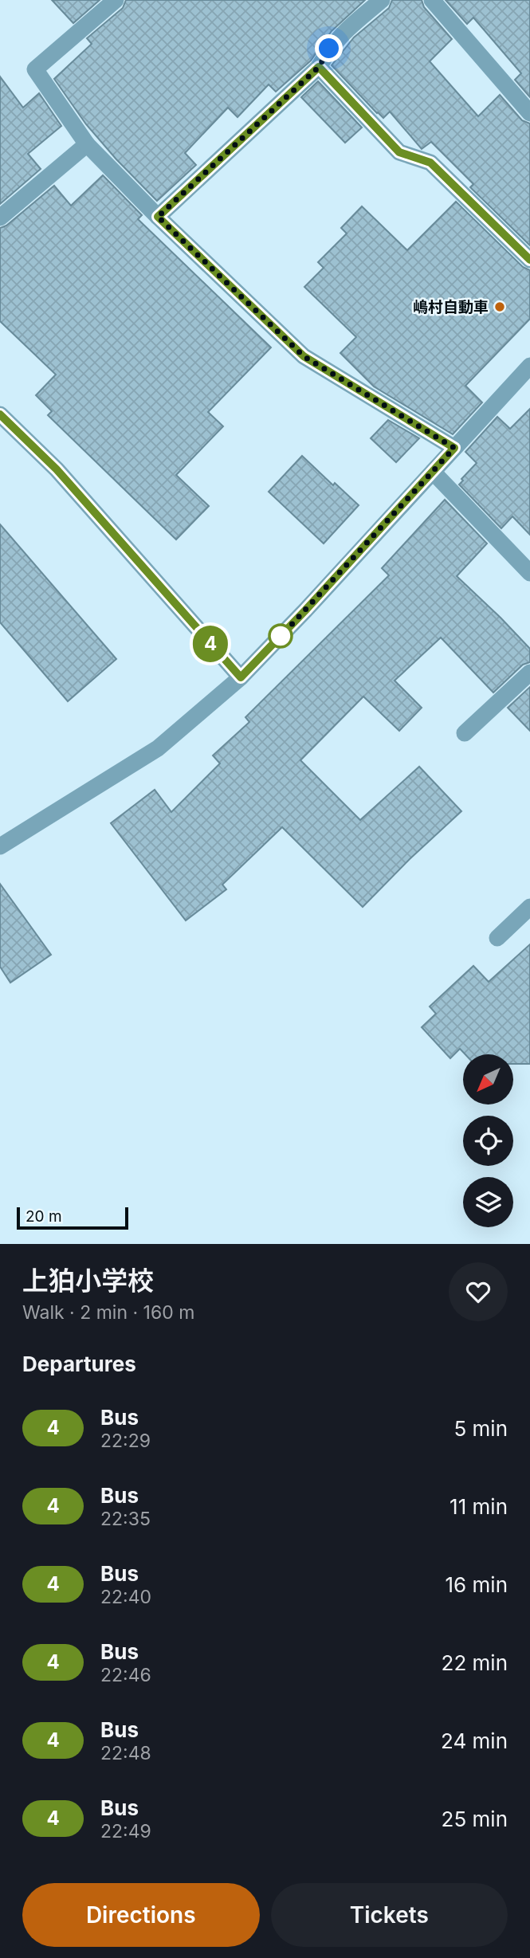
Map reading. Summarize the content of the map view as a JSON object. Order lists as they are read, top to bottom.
{
  "places": ["嶋村自動車"],
  "lines": ["bus line 4"],
  "scale_bar": "20 m",
  "north": "bottom left",
  "page": {
    "on_map": "4",
    "scale": "20 m",
    "heading": [
      ["上狛小学校", "Walk · 2 min · 160 m"],
      "Departures"
    ],
    "list": [
      {
        "mark": "4",
        "name": "Bus",
        "note": "22:29",
        "value": "5 min"
      },
      {
        "mark": "4",
        "name": "Bus",
        "note": "22:35",
        "value": "11 min"
      },
      {
        "mark": "4",
        "name": "Bus",
        "note": "22:40",
        "value": "16 min"
      },
      {
        "mark": "4",
        "name": "Bus",
        "note": "22:46",
        "value": "22 min"
      },
      {
        "mark": "4",
        "name": "Bus",
        "note": "22:48",
        "value": "24 min"
      },
      {
        "mark": "4",
        "name": "Bus",
        "note": "22:49",
        "value": "25 min"
      }
    ],
    "buttons": ["Directions", "Tickets"]
  }
}
